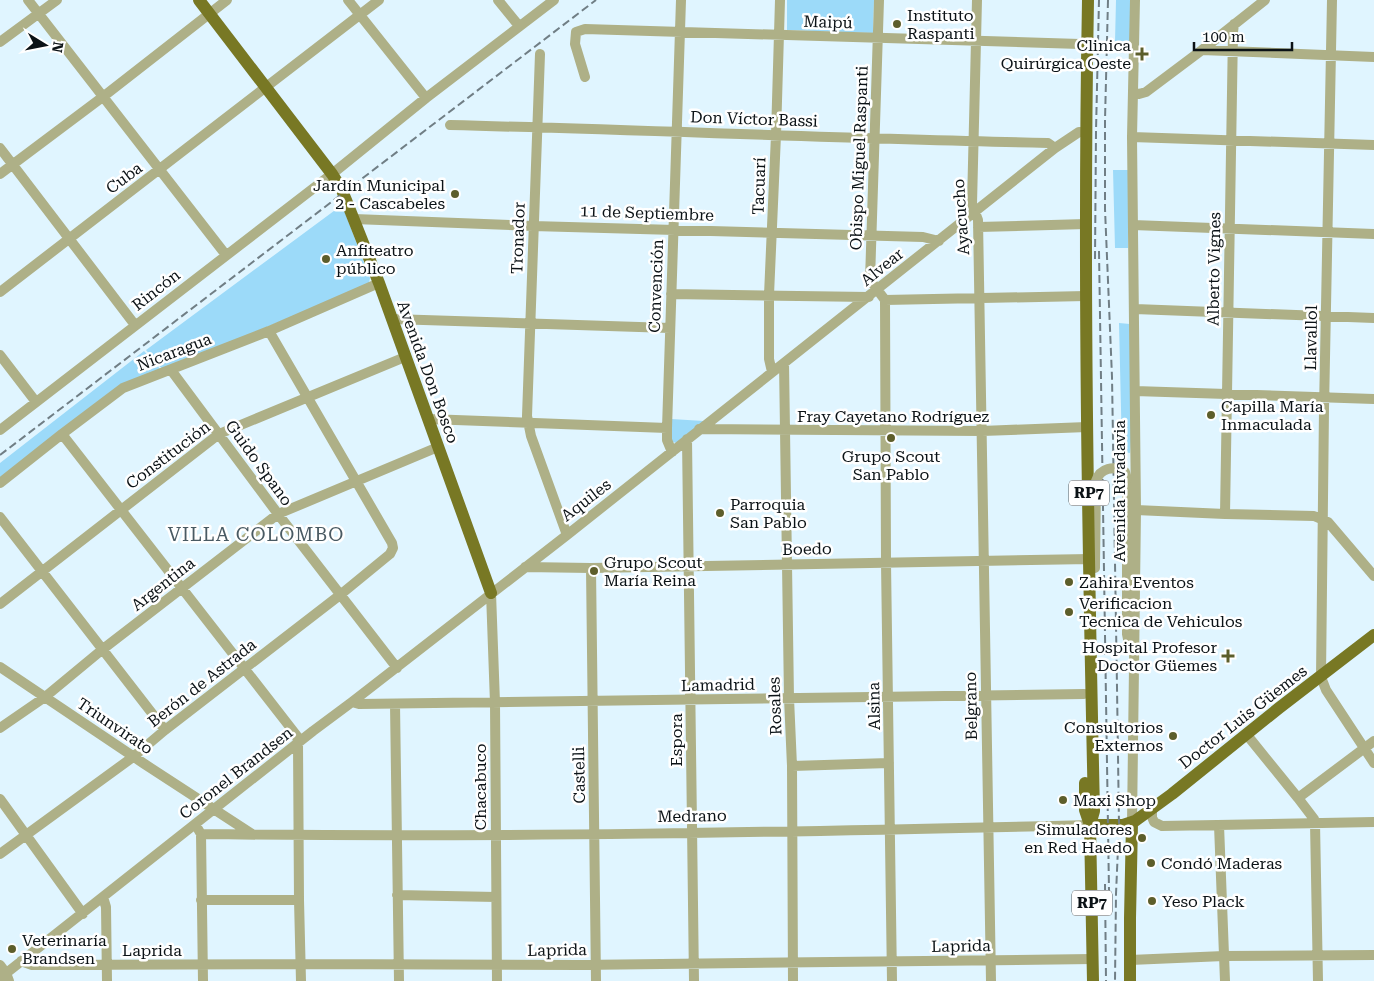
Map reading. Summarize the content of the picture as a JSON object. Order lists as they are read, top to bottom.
{
  "streets": {
    "main road": [
      "Avenida Don Bosco",
      "Avenida Rivadavia",
      "RP7",
      "Doctor Luis Güemes",
      "Medrano"
    ],
    "street": [
      "Maipú",
      "Don Víctor Bassi",
      "Obispo Miguel Raspanti",
      "Cuba",
      "Tacuarí",
      "11 de Septiembre",
      "Ayacucho",
      "Tronador",
      "Alvear",
      "Alberto Vignes",
      "Convención",
      "Rincón",
      "Llavallol",
      "Nicaragua",
      "Fray Cayetano Rodríguez",
      "Constitución",
      "Guido Spano",
      "Aquiles",
      "Boedo",
      "Argentina",
      "Berón de Astrada",
      "Lamadrid",
      "Rosales",
      "Alsina",
      "Belgrano",
      "Triunvirato",
      "Espora",
      "Coronel Brandsen",
      "Castelli",
      "Chacabuco",
      "Laprida"
    ]
  },
  "crossings": [
    ["Maipú", "Obispo Miguel Raspanti"],
    ["Maipú", "Tacuarí"],
    ["Maipú", "Ayacucho"],
    ["Maipú", "Convención"],
    ["Maipú", "Avenida Rivadavia"],
    ["Don Víctor Bassi", "Obispo Miguel Raspanti"],
    ["Don Víctor Bassi", "Tacuarí"],
    ["Don Víctor Bassi", "Ayacucho"],
    ["Don Víctor Bassi", "Tronador"],
    ["Don Víctor Bassi", "Alvear"],
    ["Don Víctor Bassi", "Convención"],
    ["Obispo Miguel Raspanti", "11 de Septiembre"],
    ["Obispo Miguel Raspanti", "Alvear"],
    ["Cuba", "Avenida Don Bosco"],
    ["Tacuarí", "11 de Septiembre"],
    ["Tacuarí", "Alvear"],
    ["11 de Septiembre", "Tronador"],
    ["11 de Septiembre", "Alvear"],
    ["11 de Septiembre", "Convención"],
    ["11 de Septiembre", "Avenida Don Bosco"],
    ["Ayacucho", "Alvear"],
    ["Ayacucho", "Fray Cayetano Rodríguez"],
    ["Ayacucho", "Belgrano"],
    ["Alvear", "Fray Cayetano Rodríguez"],
    ["Alvear", "Avenida Rivadavia"],
    ["Alvear", "Aquiles"],
    ["Convención", "Aquiles"],
    ["Rincón", "Avenida Don Bosco"],
    ["Llavallol", "Doctor Luis Güemes"],
    ["Nicaragua", "Avenida Don Bosco"],
    ["Nicaragua", "Guido Spano"],
    ["Avenida Don Bosco", "Constitución"],
    ["Avenida Don Bosco", "Aquiles"],
    ["Avenida Don Bosco", "Argentina"],
    ["Avenida Don Bosco", "Coronel Brandsen"],
    ["Avenida Don Bosco", "Chacabuco"],
    ["Fray Cayetano Rodríguez", "Avenida Rivadavia"],
    ["Fray Cayetano Rodríguez", "Aquiles"],
    ["Fray Cayetano Rodríguez", "Rosales"],
    ["Fray Cayetano Rodríguez", "Alsina"],
    ["Fray Cayetano Rodríguez", "Belgrano"],
    ["Constitución", "Guido Spano"],
    ["Guido Spano", "Argentina"],
    ["Guido Spano", "Berón de Astrada"],
    ["Guido Spano", "Coronel Brandsen"],
    ["Avenida Rivadavia", "Boedo"],
    ["Avenida Rivadavia", "Lamadrid"],
    ["Avenida Rivadavia", "Doctor Luis Güemes"],
    ["Avenida Rivadavia", "Medrano"],
    ["Avenida Rivadavia", "Laprida"],
    ["Aquiles", "Boedo"],
    ["Aquiles", "Espora"],
    ["Aquiles", "Coronel Brandsen"],
    ["Aquiles", "Chacabuco"],
    ["Boedo", "Rosales"],
    ["Boedo", "Alsina"],
    ["Boedo", "Belgrano"],
    ["Boedo", "Espora"],
    ["Boedo", "Castelli"],
    ["Argentina", "Berón de Astrada"],
    ["Argentina", "Triunvirato"],
    ["Berón de Astrada", "Triunvirato"],
    ["Lamadrid", "Rosales"],
    ["Lamadrid", "Alsina"],
    ["Lamadrid", "Belgrano"],
    ["Lamadrid", "Espora"],
    ["Lamadrid", "Coronel Brandsen"],
    ["Lamadrid", "Castelli"],
    ["Lamadrid", "Chacabuco"],
    ["Rosales", "Medrano"],
    ["Rosales", "Laprida"],
    ["Alsina", "Medrano"],
    ["Alsina", "Laprida"],
    ["Belgrano", "Medrano"],
    ["Belgrano", "Laprida"],
    ["Doctor Luis Güemes", "Medrano"],
    ["Triunvirato", "Coronel Brandsen"],
    ["Espora", "Medrano"],
    ["Espora", "Laprida"],
    ["Coronel Brandsen", "Chacabuco"],
    ["Coronel Brandsen", "Laprida"],
    ["Castelli", "Medrano"],
    ["Castelli", "Laprida"],
    ["Chacabuco", "Medrano"],
    ["Chacabuco", "Laprida"]
  ],
  "districts": ["VILLA COLOMBO"],
  "places": {
    "other": [
      "Instituto Raspanti",
      "Jardín Municipal 2 - Cascabeles",
      "Anfiteatro público",
      "Capilla María Inmaculada",
      "Grupo Scout San Pablo",
      "Parroquia San Pablo",
      "Grupo Scout María Reina",
      "Zahira Eventos",
      "Verificacion Tecnica de Vehiculos",
      "Consultorios Externos",
      "Maxi Shop",
      "Simuladores en Red Haedo",
      "Condó Maderas",
      "Yeso Plack",
      "Veterinaría Brandsen"
    ],
    "health": ["Clinica Quirúrgica Oeste", "Hospital Profesor Doctor Güemes"]
  },
  "scale_bar": "100 m",
  "north": "right"
}
